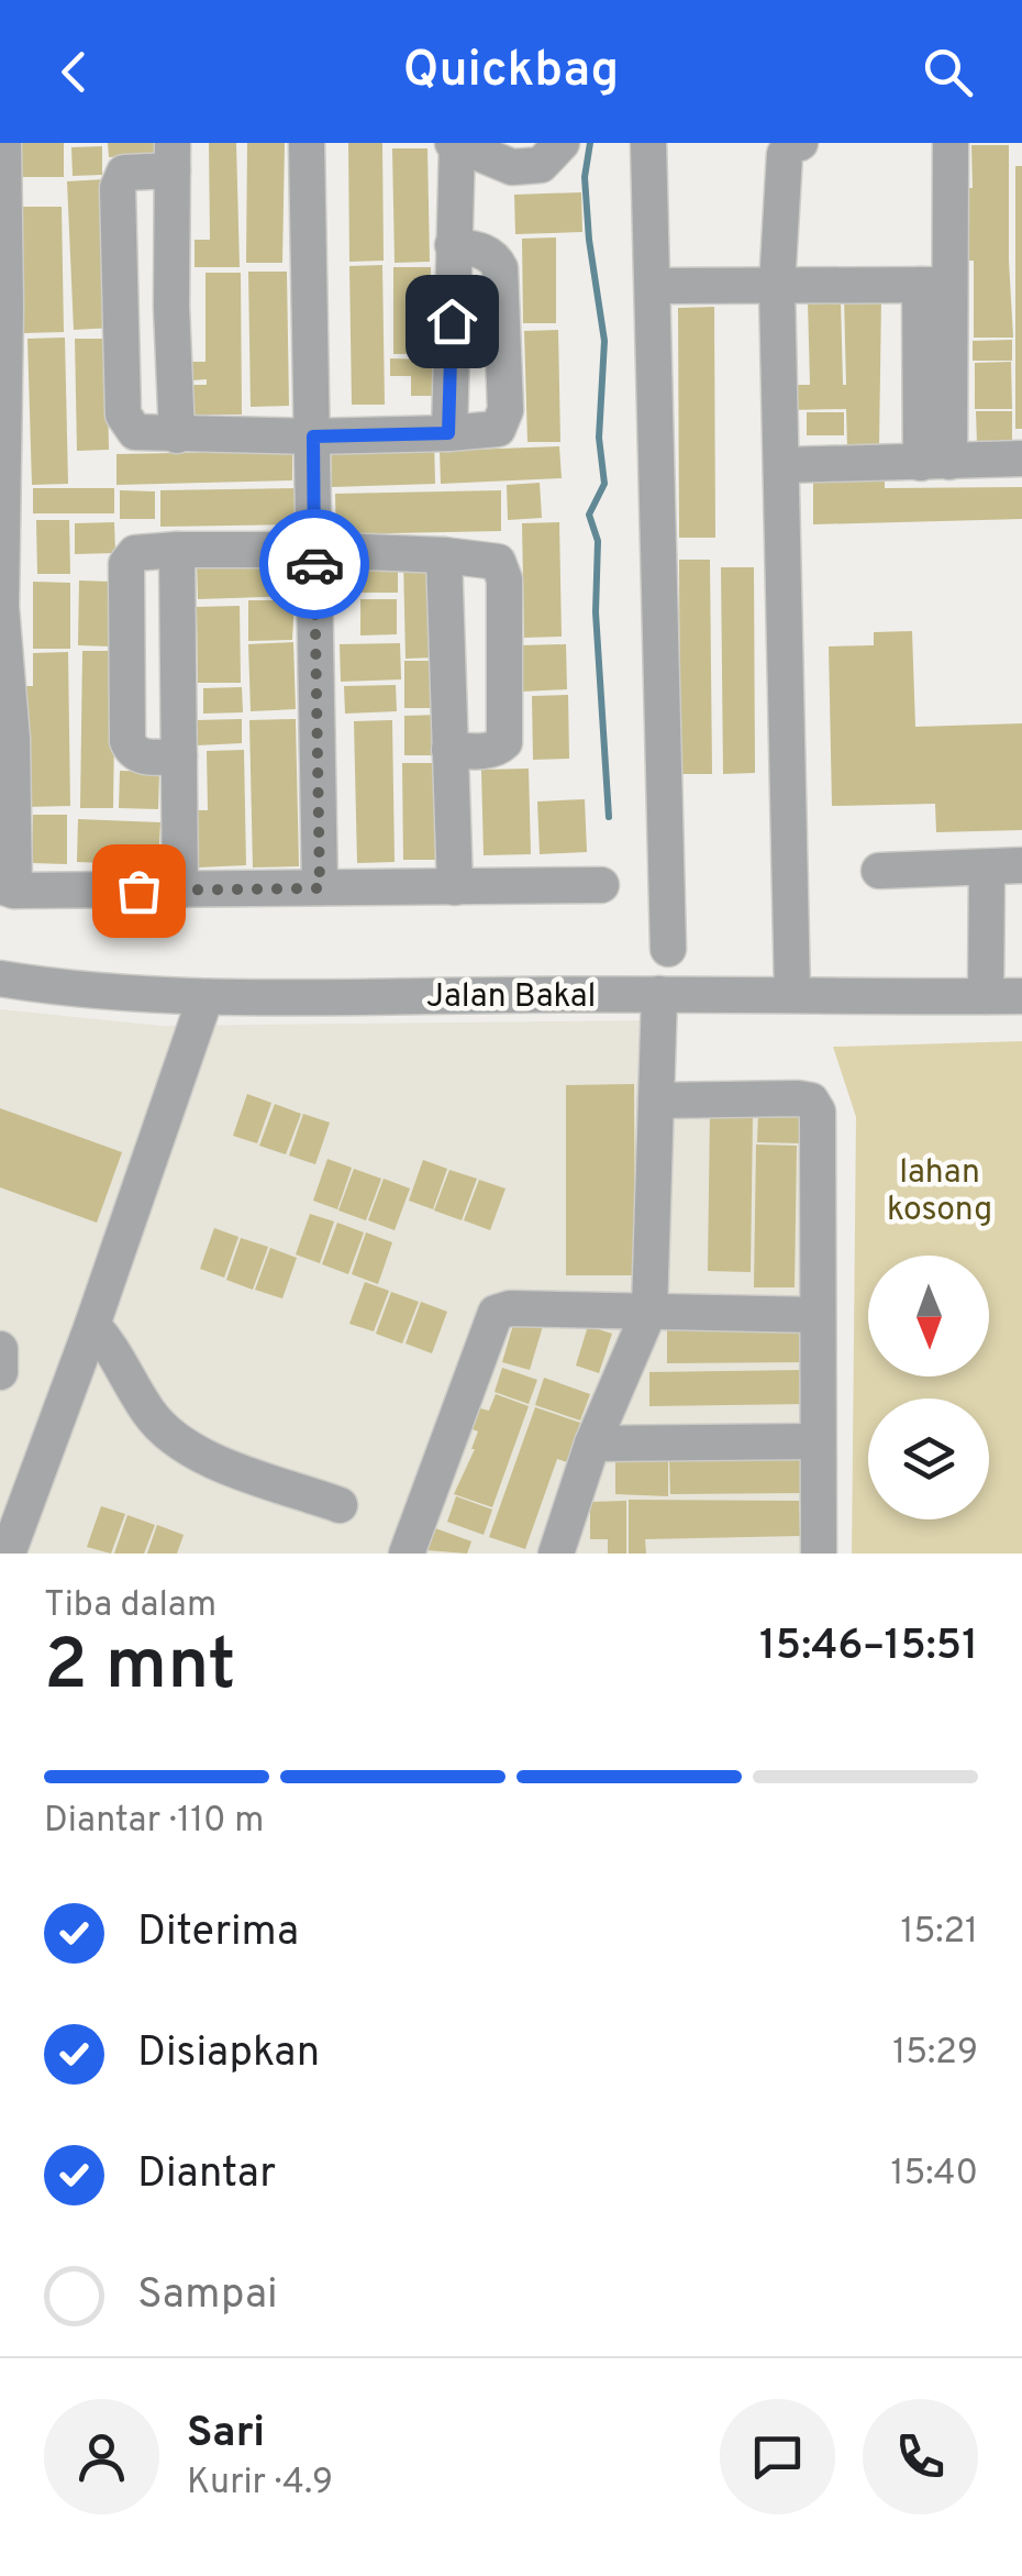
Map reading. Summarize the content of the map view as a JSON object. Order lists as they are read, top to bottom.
{
  "streets": {
    "street": ["Jalan Bakal"]
  },
  "parks": ["lahan kosong"],
  "north": "bottom",
  "page": {
    "header": "Quickbag",
    "heading": ["2 mnt", "Tiba dalam", "15:46–15:51"],
    "panel": ["Sari", "Kurir · 4.9"],
    "bar": "Diantar · 110 m",
    "list": [
      ["Diterima", "15:21"],
      ["Disiapkan", "15:29"],
      ["Diantar", "15:40"],
      "Sampai"
    ]
  }
}
